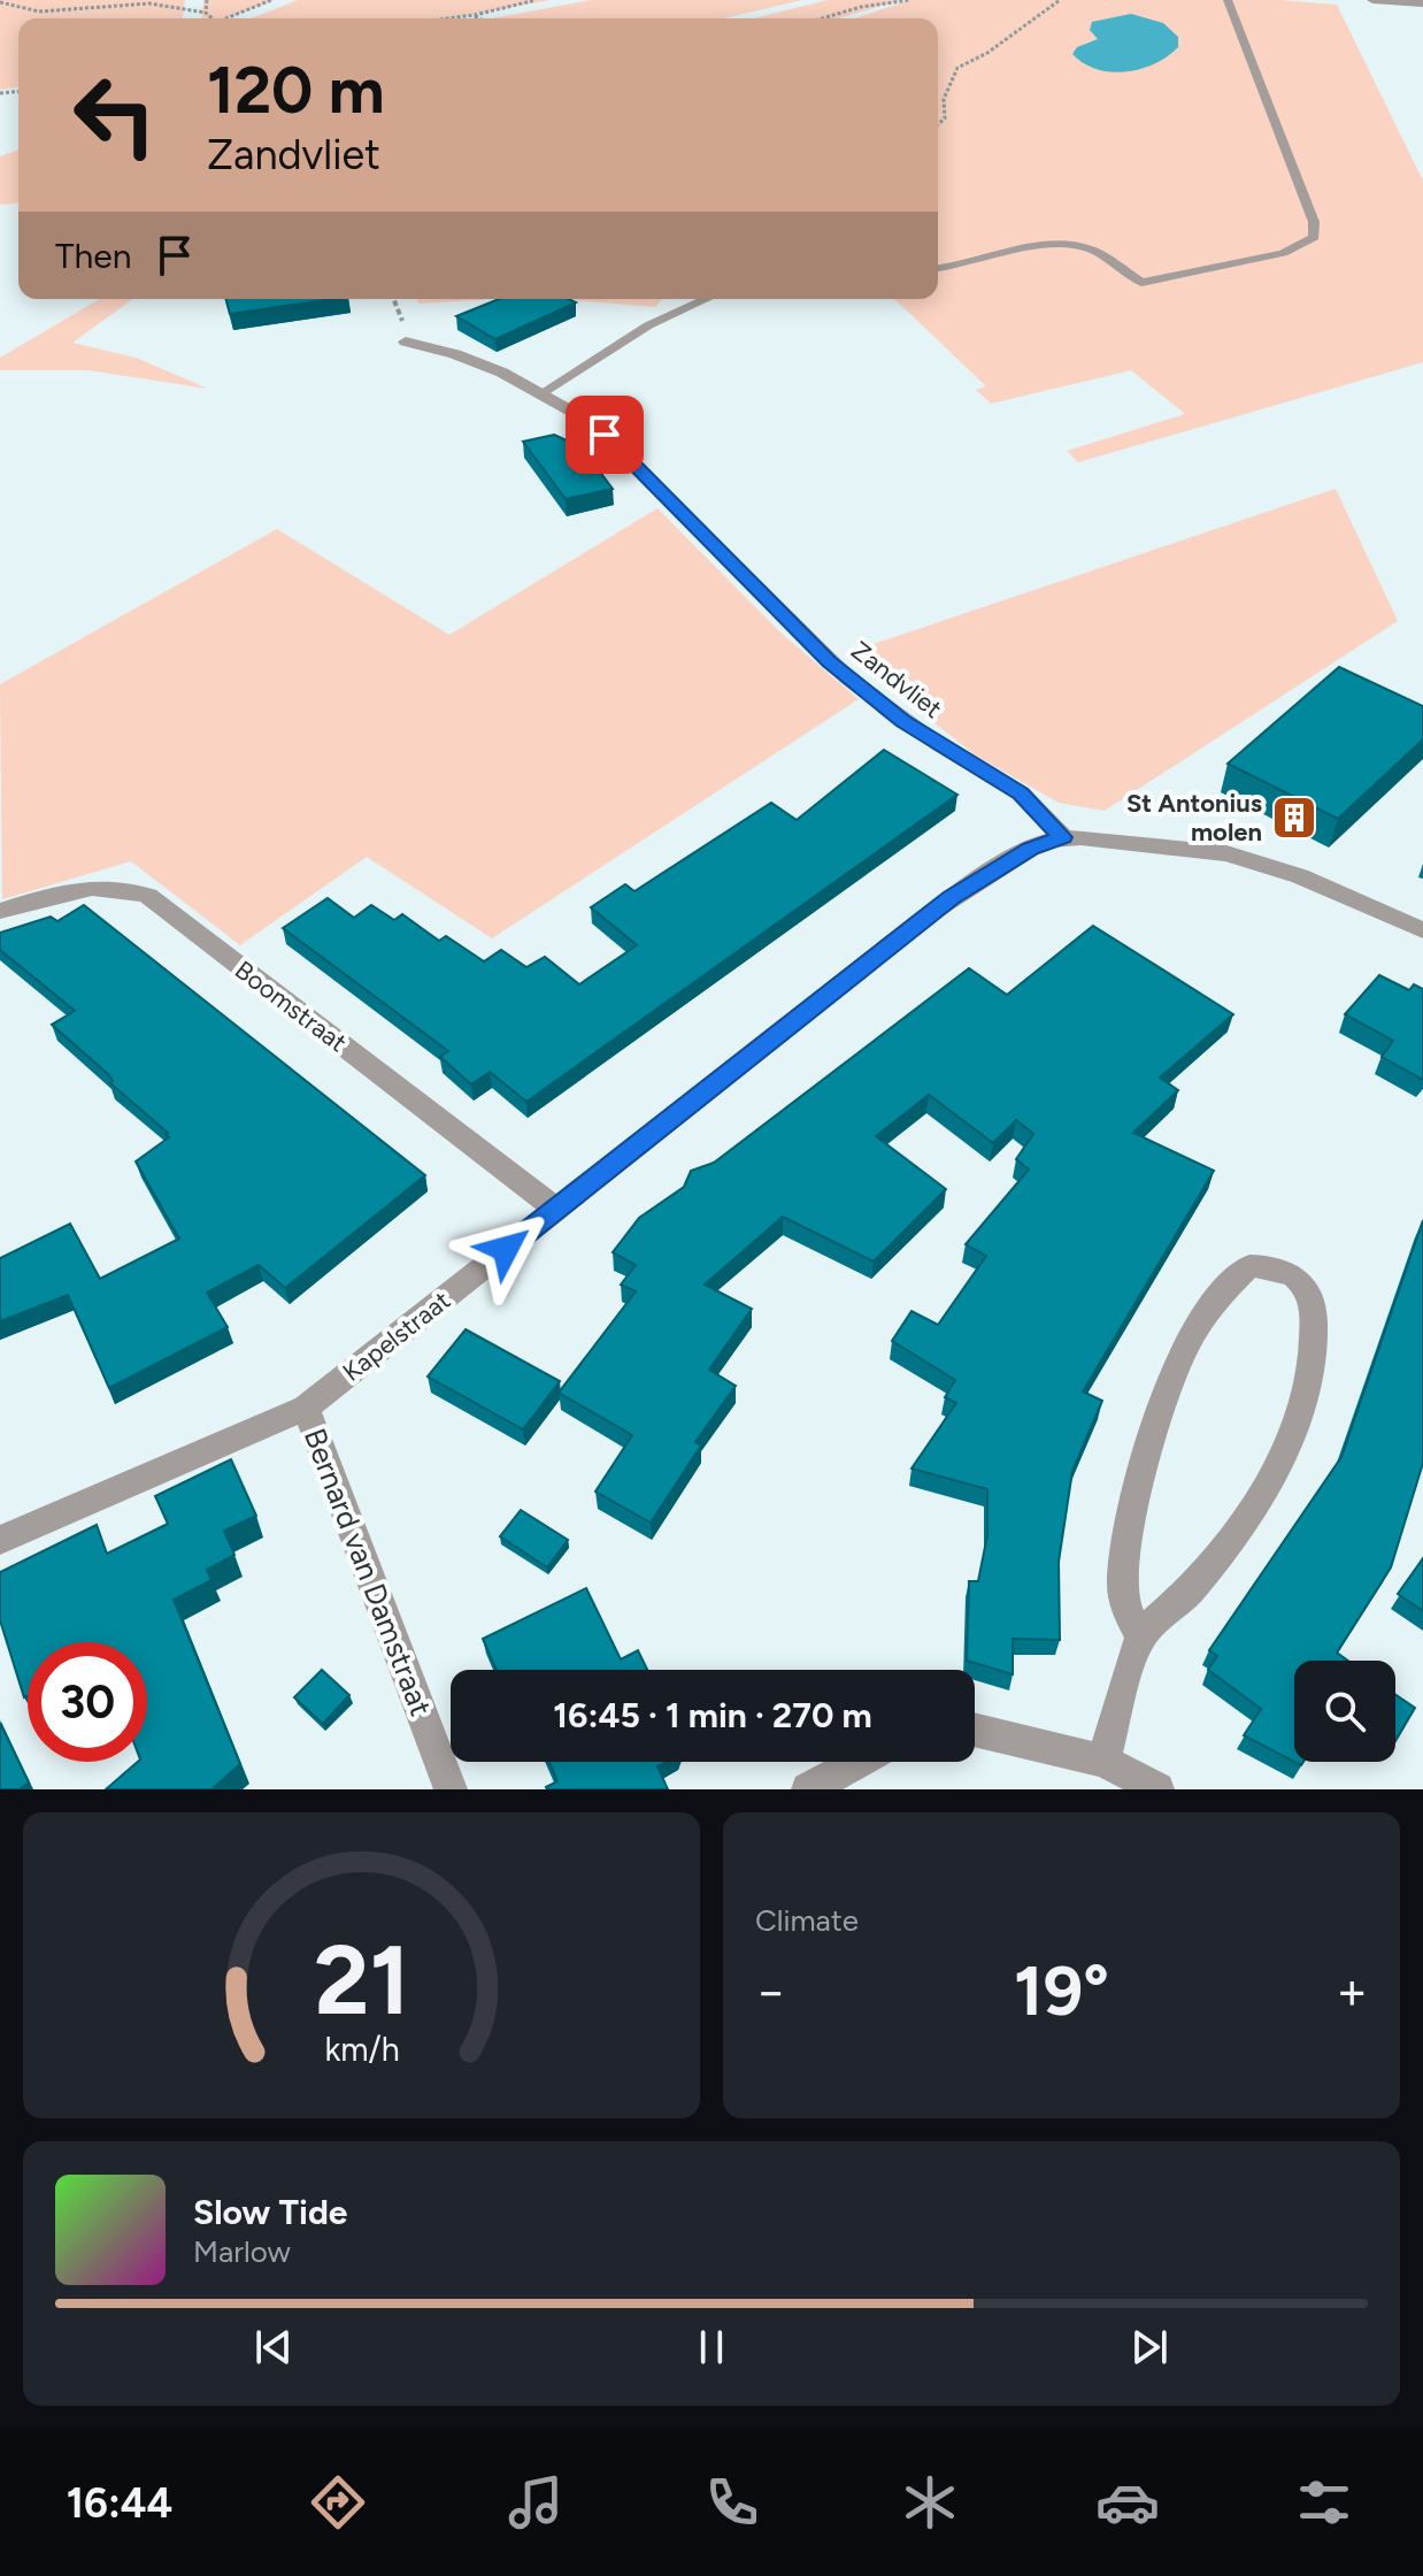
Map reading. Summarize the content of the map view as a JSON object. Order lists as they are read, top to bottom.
{
  "streets": {
    "street": [
      "Zandvliet",
      "Boomstraat",
      "Kapelstraat",
      "Bernard van Damstraat"
    ]
  },
  "crossings": [
    ["Zandvliet", "Kapelstraat"],
    ["Boomstraat", "Kapelstraat"],
    ["Kapelstraat", "Bernard van Damstraat"]
  ],
  "places": {
    "building": ["St Antonius molen"]
  },
  "page": {
    "turn": ["120 m", "Zandvliet"],
    "then": "Then",
    "limit": "30",
    "trip": "16:45 · 1 min · 270 m",
    "tile": "Climate",
    "heat": ["−", "19°", "+"],
    "song": ["Slow Tide", "Marlow"],
    "tabs": "16:44",
    "gauge": ["21", "km/h"]
  }
}
